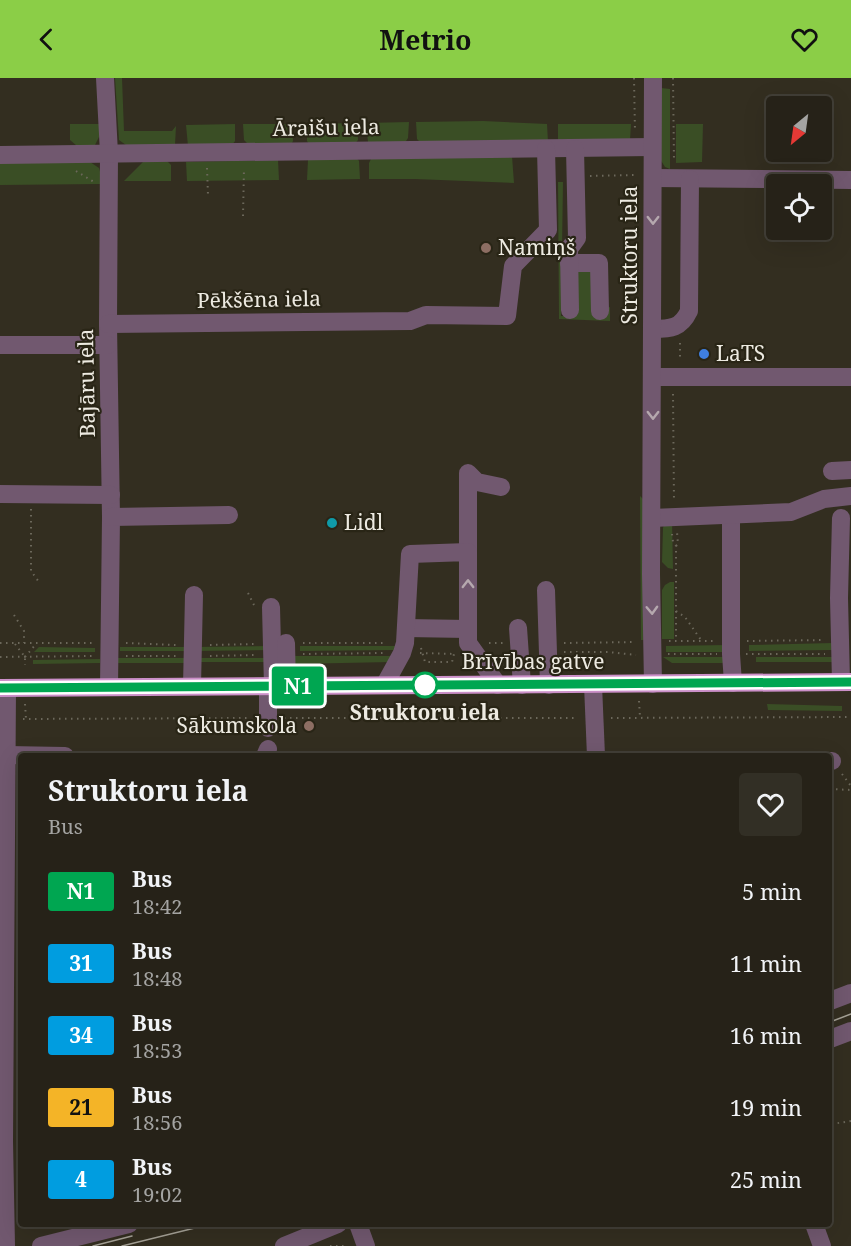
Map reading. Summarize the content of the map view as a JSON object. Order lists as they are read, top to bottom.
{
  "streets": {
    "highway": ["Brīvības gatve"],
    "street": [
      "Āraišu iela",
      "Struktoru iela",
      "Pēkšēna iela",
      "Bajāru iela"
    ]
  },
  "crossings": [
    ["Āraišu iela", "Struktoru iela"],
    ["Āraišu iela", "Pēkšēna iela"],
    ["Āraišu iela", "Bajāru iela"],
    ["Struktoru iela", "Brīvības gatve"],
    ["Pēkšēna iela", "Bajāru iela"],
    ["Bajāru iela", "Brīvības gatve"]
  ],
  "places": [
    "Namiņš",
    "LaTS",
    "Lidl",
    "Struktoru iela",
    "Sākumskola"
  ],
  "lines": ["bus line N1"],
  "north": "bottom left",
  "page": {
    "header": "Metrio",
    "on_map": "N1",
    "heading": ["Struktoru iela", "Bus"],
    "list": [
      {
        "mark": "N1",
        "name": "Bus",
        "note": "18:42",
        "value": "5 min"
      },
      {
        "mark": "31",
        "name": "Bus",
        "note": "18:48",
        "value": "11 min"
      },
      {
        "mark": "34",
        "name": "Bus",
        "note": "18:53",
        "value": "16 min"
      },
      {
        "mark": "21",
        "name": "Bus",
        "note": "18:56",
        "value": "19 min"
      },
      {
        "mark": "4",
        "name": "Bus",
        "note": "19:02",
        "value": "25 min"
      }
    ]
  }
}
